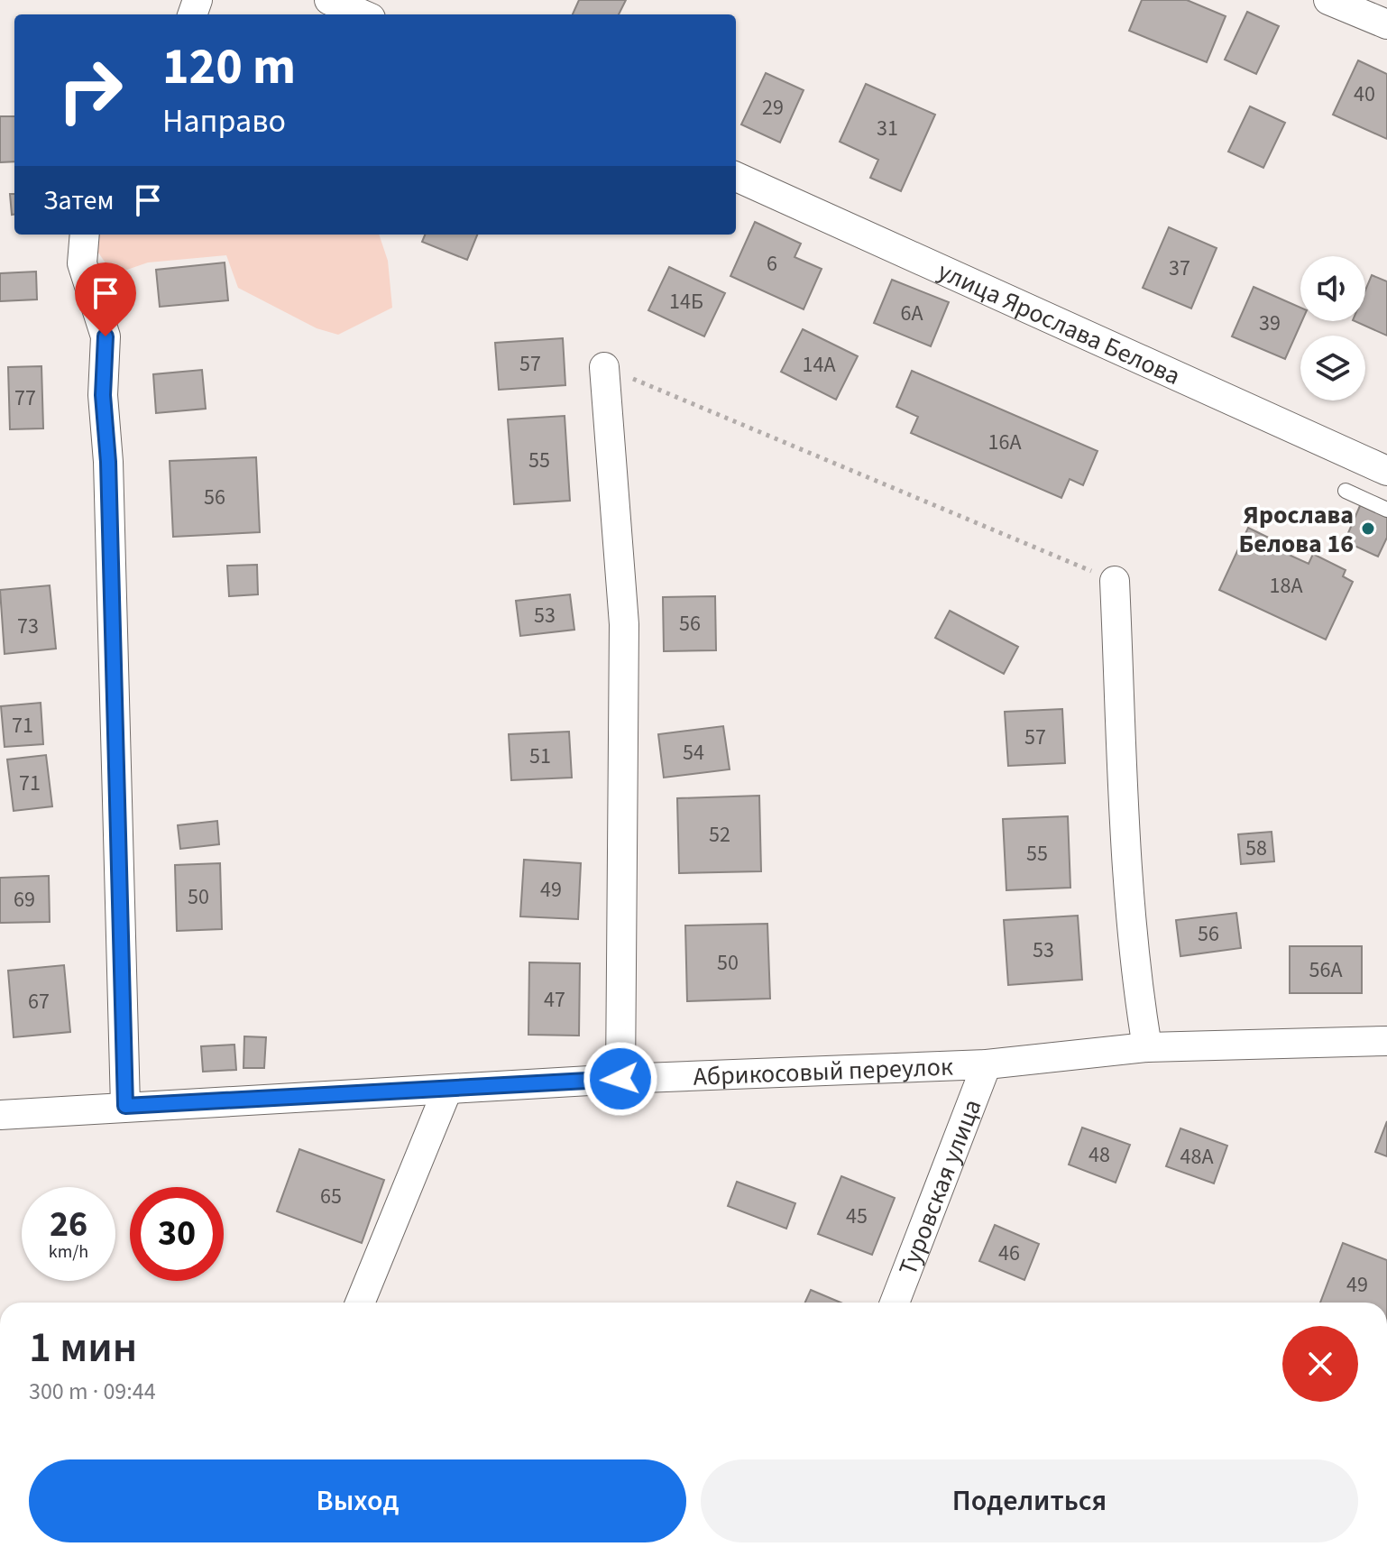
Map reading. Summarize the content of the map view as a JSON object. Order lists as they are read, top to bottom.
{
  "streets": {
    "street": ["улица Ярослава Белова", "Абрикосовый переулок", "Туровская улица"]
  },
  "crossings": [
    ["Абрикосовый переулок", "Туровская улица"]
  ],
  "places": ["Ярослава Белова 16"],
  "house_numbers": [
    "40",
    "29",
    "31",
    "6",
    "37",
    "14Б",
    "6А",
    "39",
    "57",
    "14А",
    "77",
    "16А",
    "55",
    "56",
    "18А",
    "53",
    "56",
    "73",
    "71",
    "57",
    "54",
    "51",
    "71",
    "52",
    "58",
    "55",
    "49",
    "50",
    "69",
    "56",
    "53",
    "50",
    "56А",
    "47",
    "67",
    "48",
    "48А",
    "65",
    "45",
    "46",
    "49"
  ],
  "page": {
    "turn": ["120 m", "Направо"],
    "then": "Затем",
    "speed": "26 km/h",
    "limit": "30",
    "heading": ["1 мин", "300 m · 09:44"],
    "buttons": ["Выход", "Поделиться"]
  }
}
